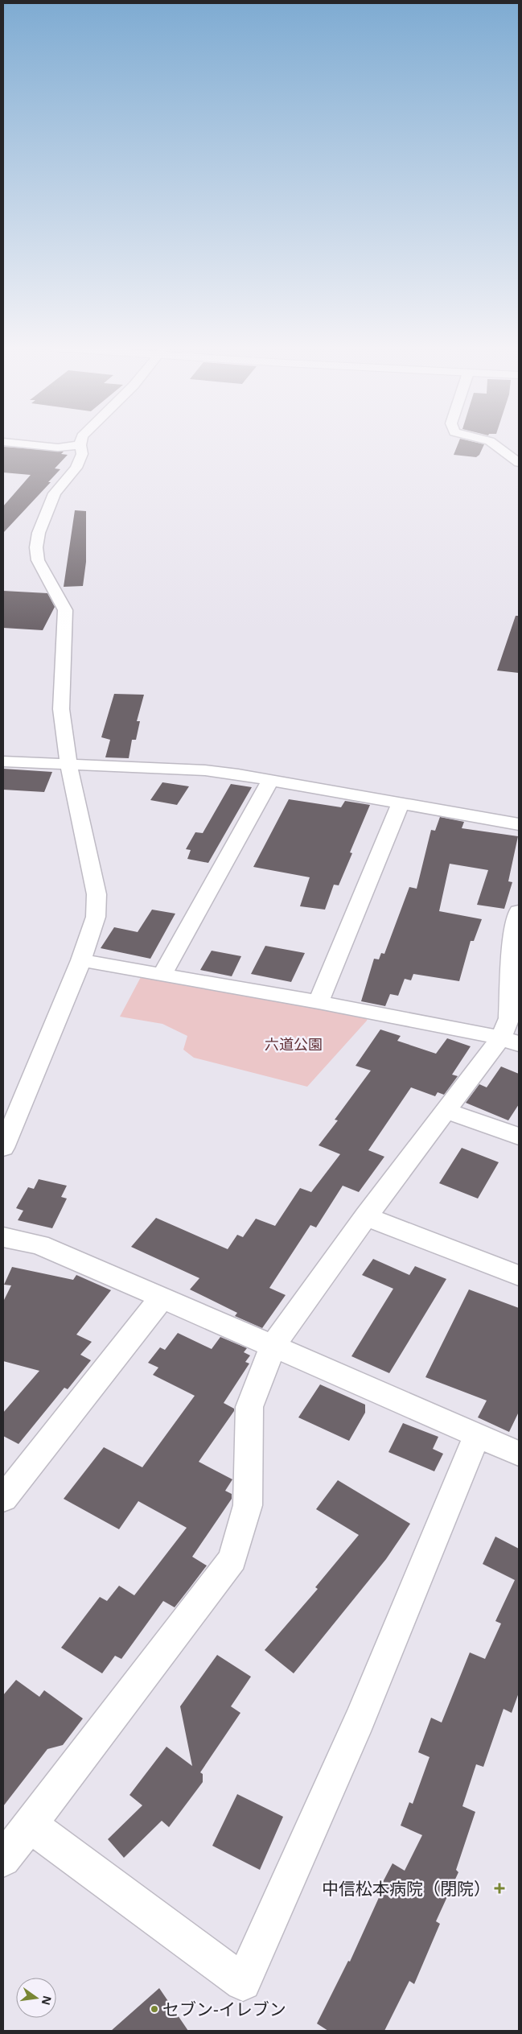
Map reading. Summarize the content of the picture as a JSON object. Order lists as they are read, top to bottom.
{
  "parks": ["六道公園"],
  "places": {
    "health": ["中信松本病院（閉院）"],
    "other": ["セブン-イレブン"]
  },
  "north": "right"
}
